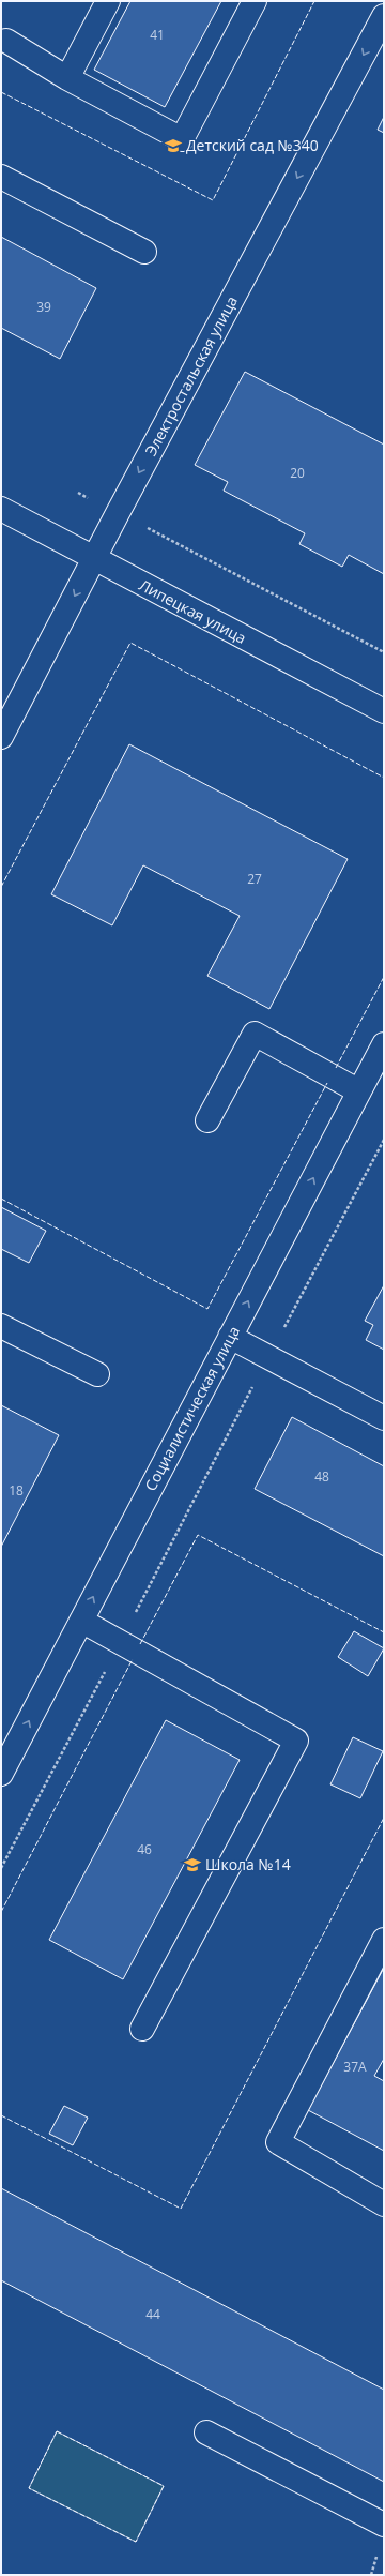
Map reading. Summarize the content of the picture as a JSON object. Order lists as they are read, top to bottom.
{
  "streets": {
    "street": ["Электростальская улица", "Липецкая улица", "Социалистическая улица"]
  },
  "crossings": [
    ["Электростальская улица", "Липецкая улица"]
  ],
  "one_way": ["Электростальская улица", "Социалистическая улица"],
  "places": {
    "school or university": ["Детский сад №340", "Школа №14"]
  },
  "house_numbers": [
    "41",
    "39",
    "20",
    "27",
    "48",
    "18",
    "46",
    "37А",
    "44"
  ]
}
